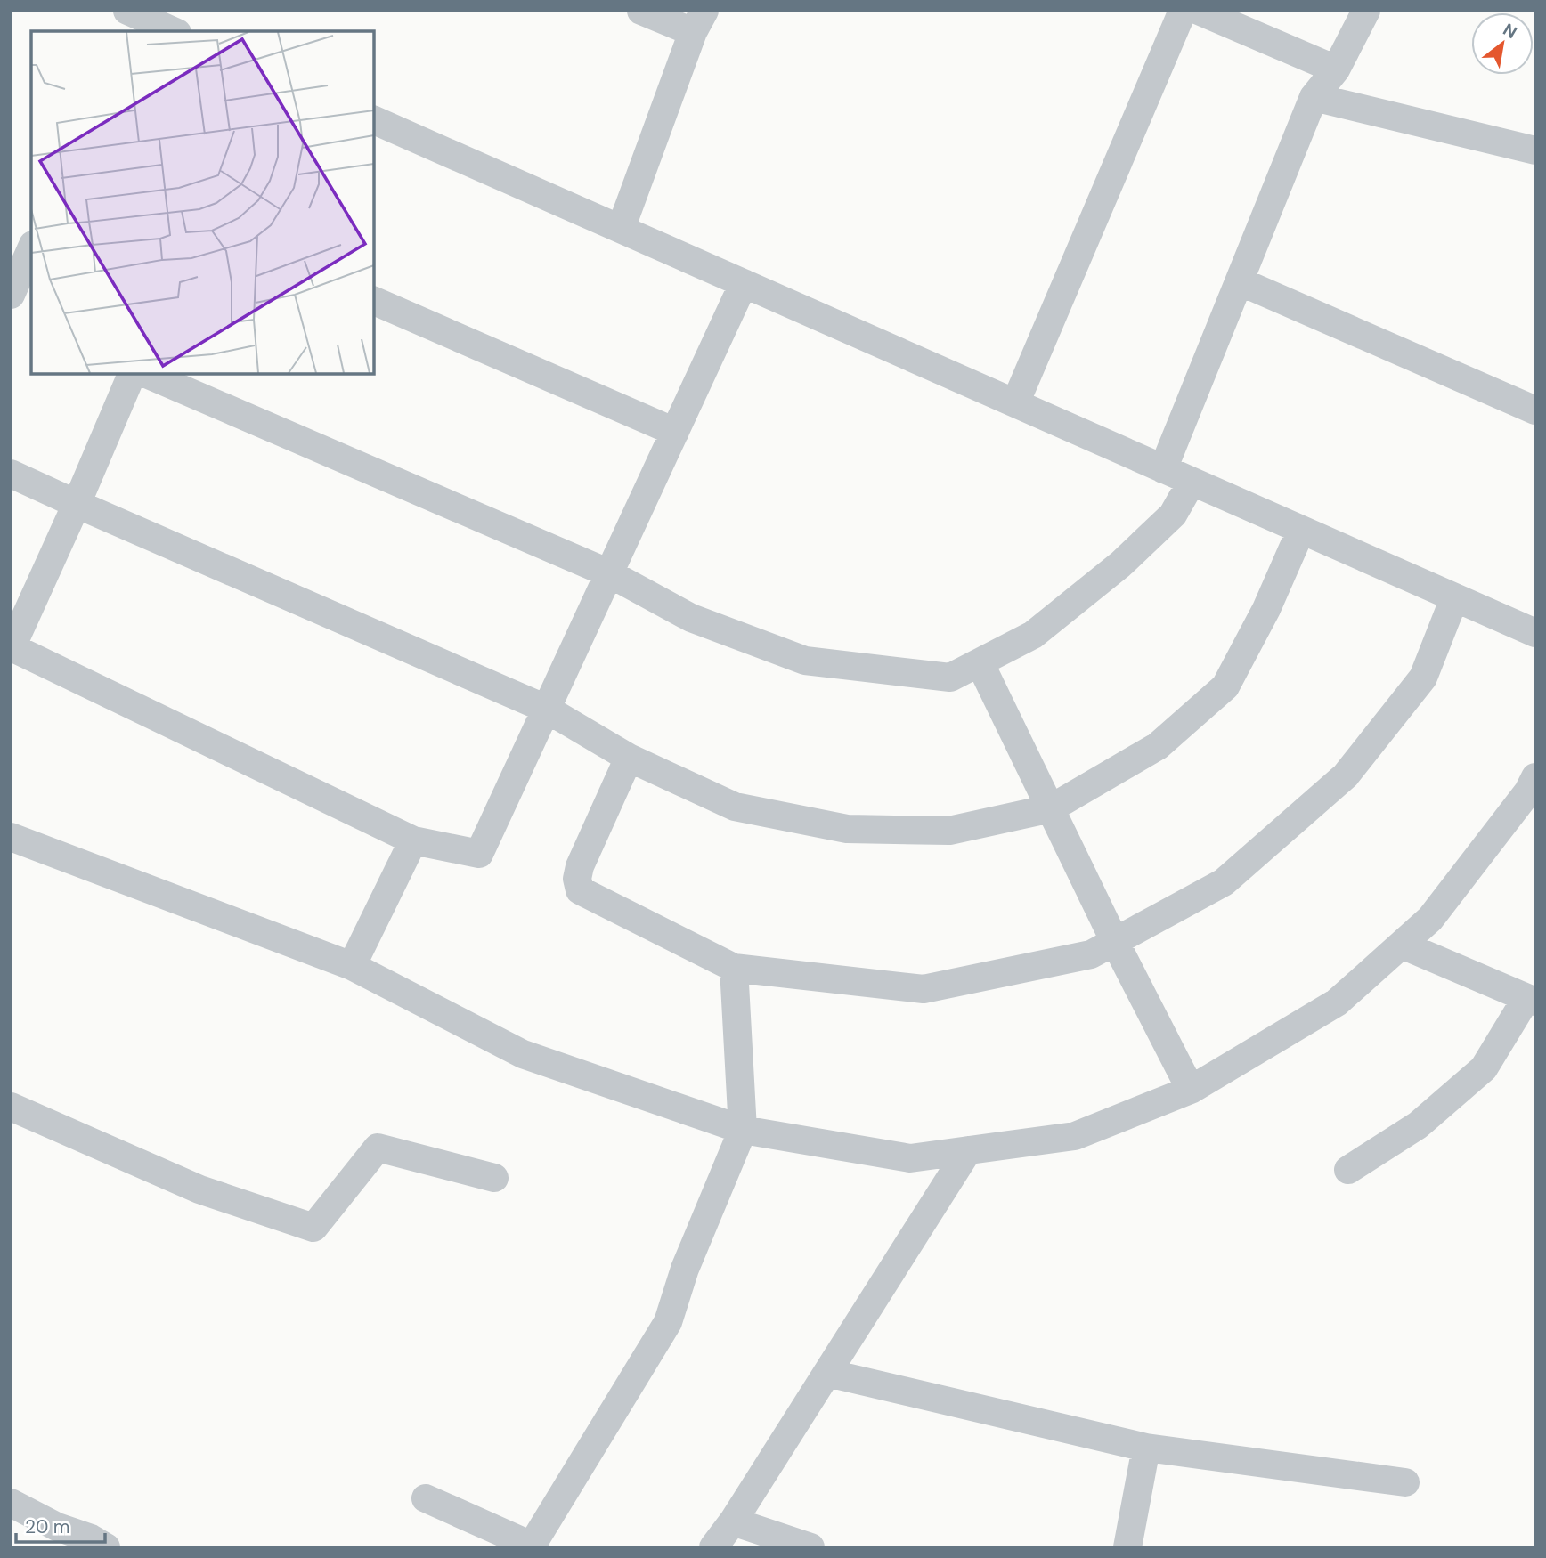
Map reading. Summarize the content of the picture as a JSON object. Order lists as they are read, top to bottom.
{
  "scale_bar": "20 m",
  "north": "top right"
}
